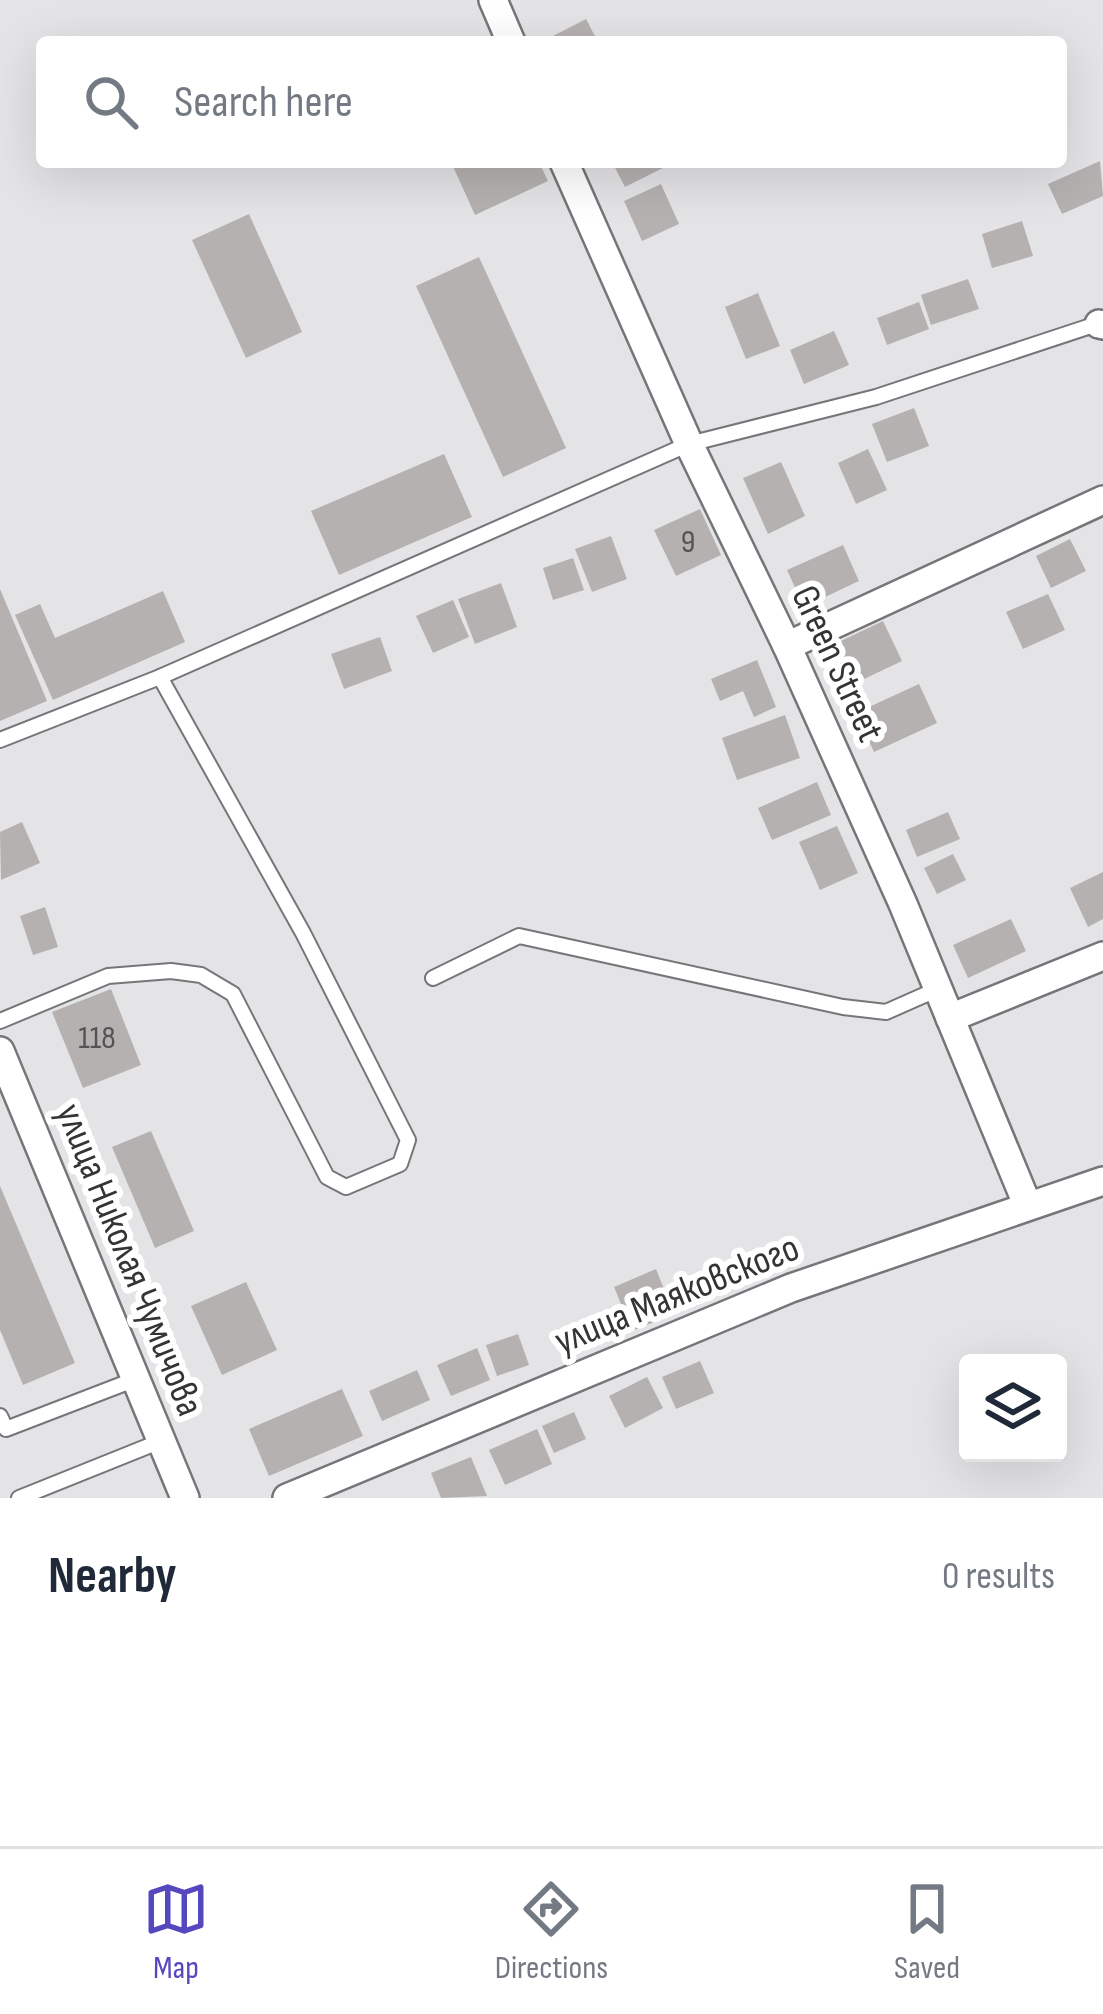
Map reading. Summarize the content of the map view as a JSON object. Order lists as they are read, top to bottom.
{
  "streets": {
    "street": ["Green Street", "улица Николая Чумичова", "улица Маяковского"]
  },
  "crossings": [
    ["Green Street", "улица Маяковского"]
  ],
  "house_numbers": ["9", "118"],
  "page": {
    "search": "Search here",
    "heading": ["Nearby", "0 results"],
    "nav": ["Map", "Directions", "Saved"]
  }
}
